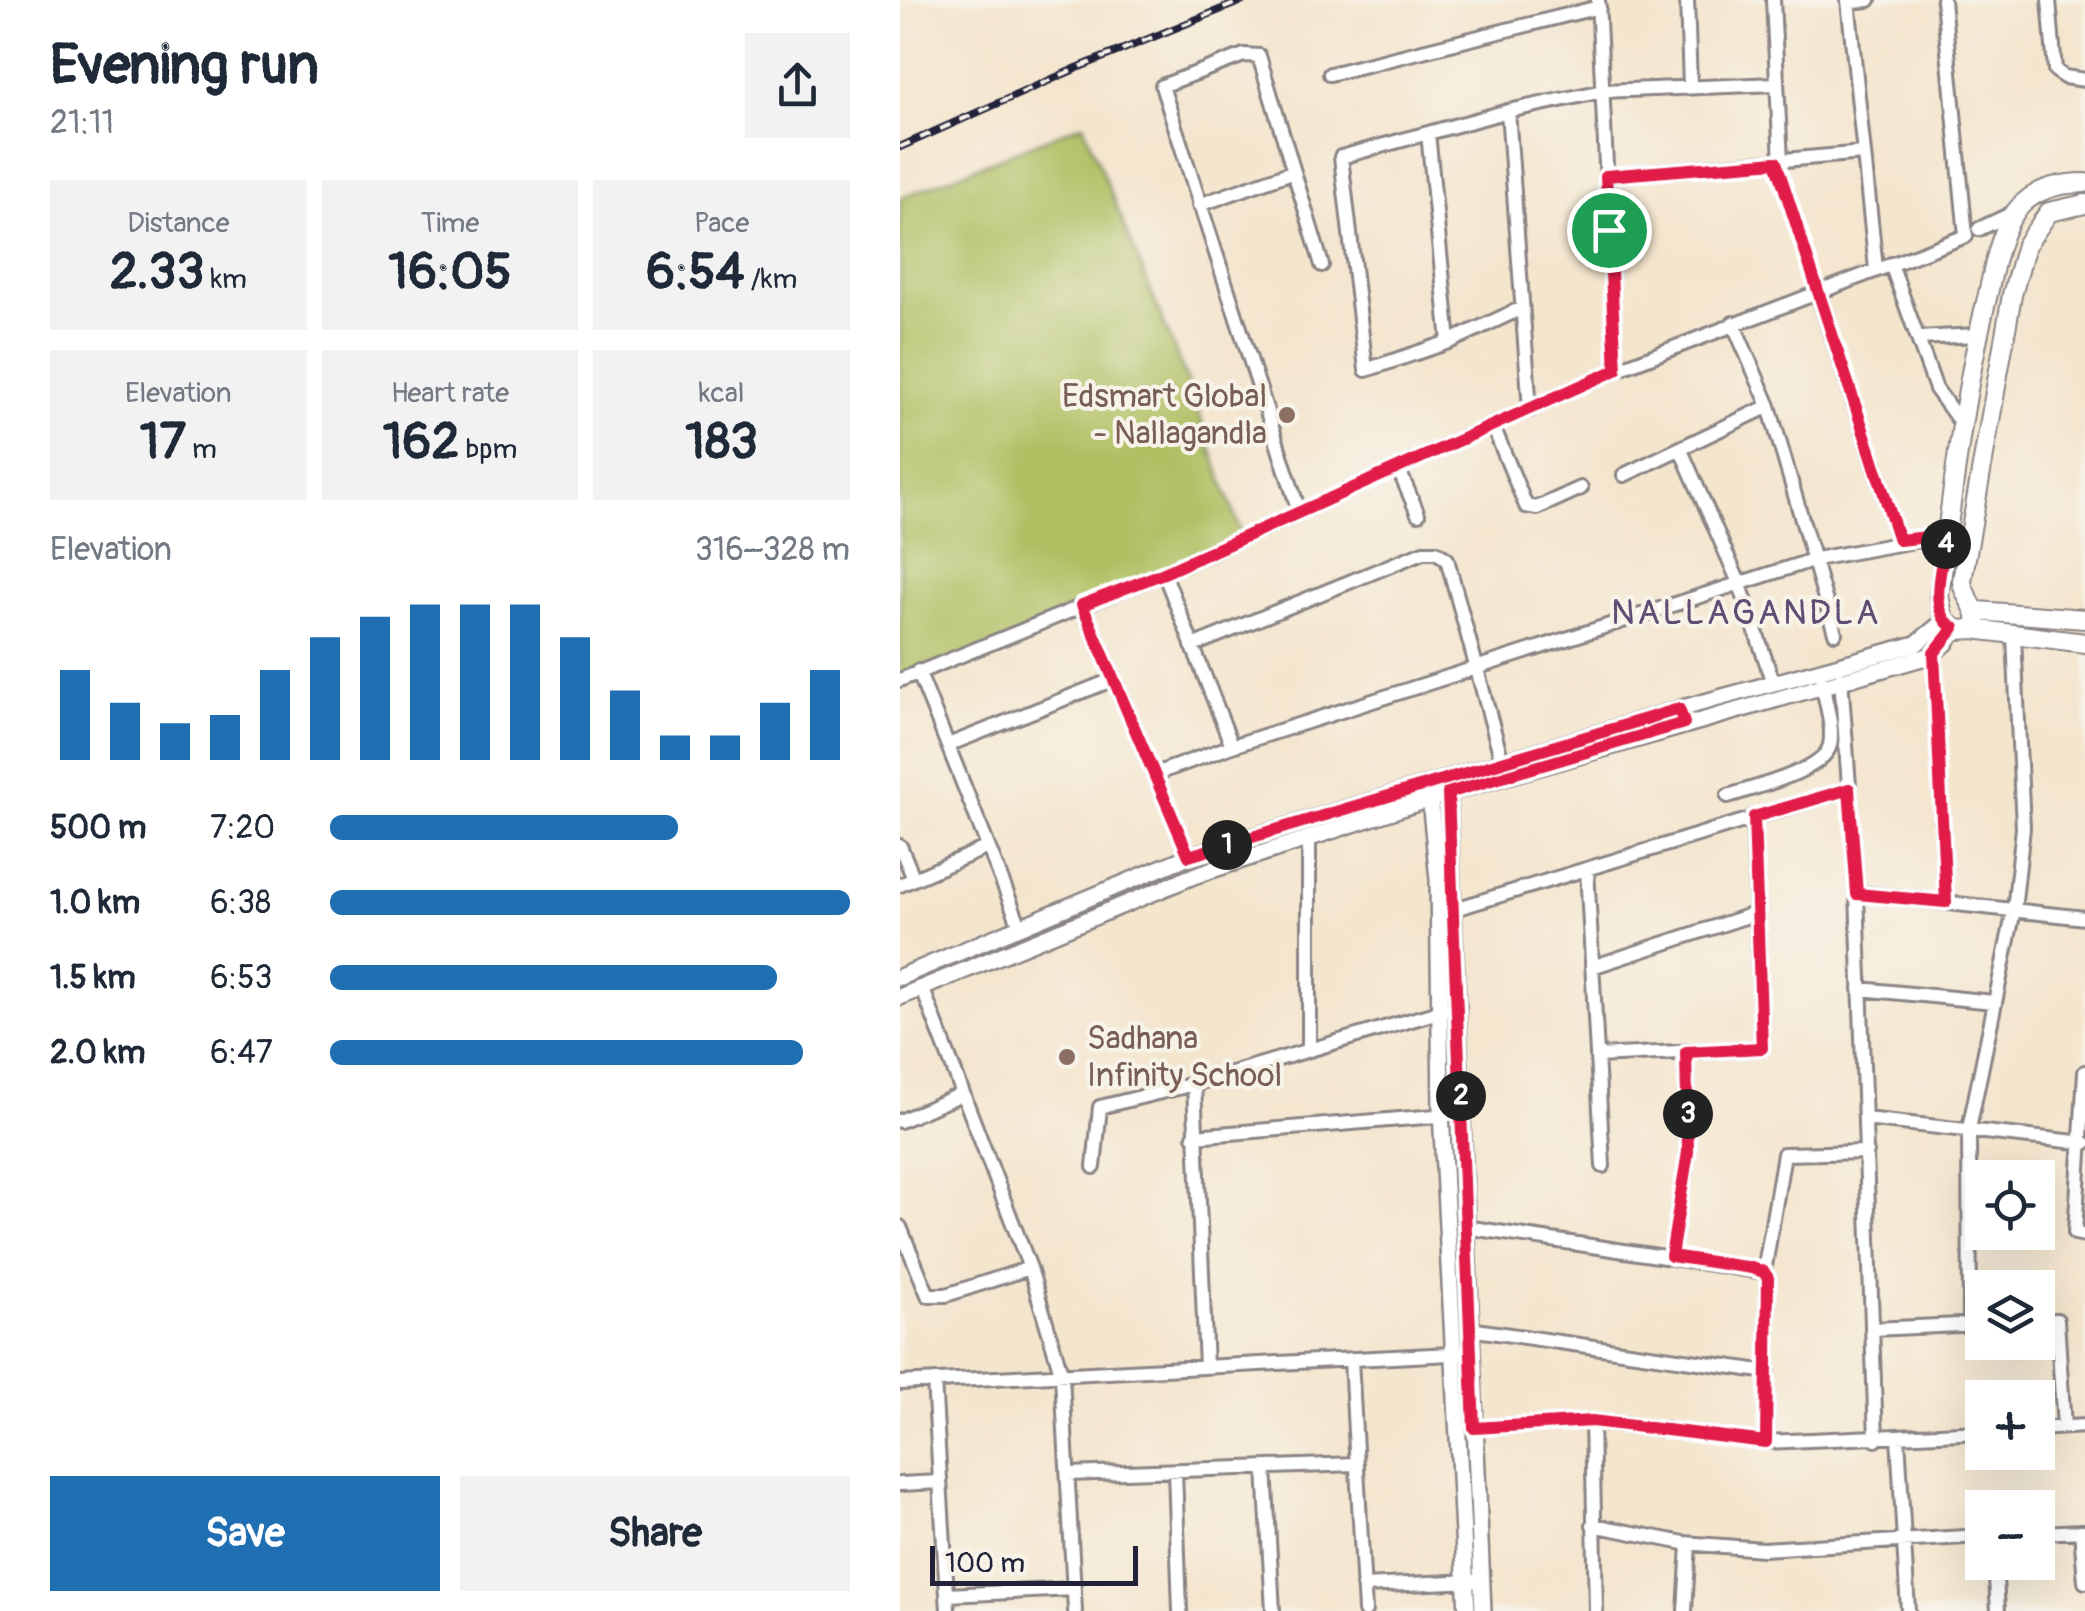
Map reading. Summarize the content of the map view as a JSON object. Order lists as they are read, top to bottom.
{
  "districts": ["NALLAGANDLA"],
  "places": ["Edsmart Global - Nallagandla", "Sadhana Infinity School"],
  "scale_bar": "100 m",
  "page": {
    "heading": ["Evening run", "21:11"],
    "stats": [
      ["Distance", "2.33 km"],
      ["Time", "16:05"],
      ["Pace", "6:54 /km"],
      ["Elevation", "17 m"],
      ["Heart rate", "162 bpm"],
      ["kcal", "183"]
    ],
    "chart": ["Elevation", "316–328 m"],
    "pins": [
      "4",
      "1",
      "2",
      "3"
    ],
    "list": [
      {
        "name": "500 m",
        "note": "7:20"
      },
      {
        "name": "1.0 km",
        "note": "6:38"
      },
      {
        "name": "1.5 km",
        "note": "6:53"
      },
      {
        "name": "2.0 km",
        "note": "6:47"
      }
    ],
    "map_buttons": ["+", "−"],
    "buttons": ["Save", "Share"],
    "scale": "100 m"
  }
}
